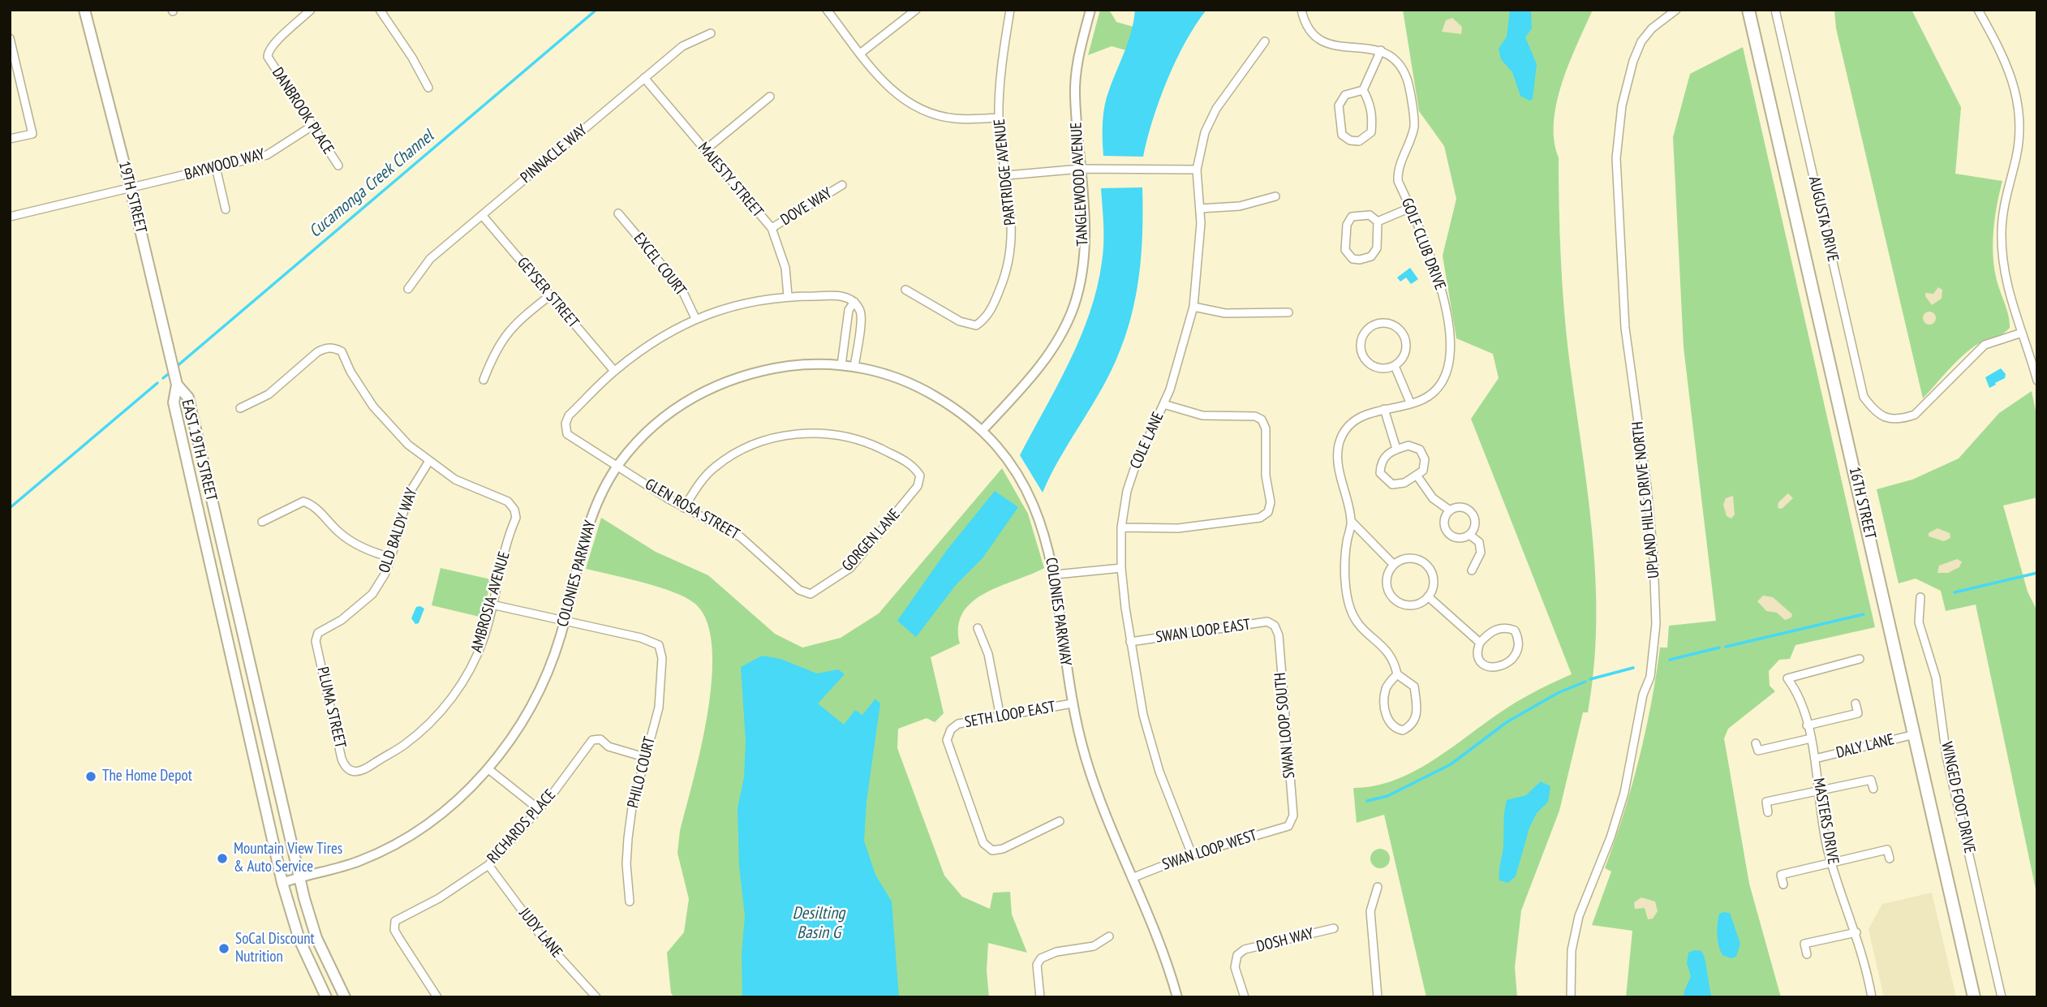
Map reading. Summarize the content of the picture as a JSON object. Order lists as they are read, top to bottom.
{
  "streets": {
    "main road": ["19TH STREET", "EAST 19TH STREET", "16TH STREET"],
    "street": [
      "DANBROOK PLACE",
      "PINNACLE WAY",
      "BAYWOOD WAY",
      "PARTRIDGE AVENUE",
      "MAJESTY STREET",
      "TANGLEWOOD AVENUE",
      "DOVE WAY",
      "AUGUSTA DRIVE",
      "GOLF CLUB DRIVE",
      "EXCEL COURT",
      "GEYSER STREET",
      "COLE LANE",
      "UPLAND HILLS DRIVE NORTH",
      "GLEN ROSA STREET",
      "OLD BALDY WAY",
      "GORGEN LANE",
      "COLONIES PARKWAY",
      "AMBROSIA AVENUE",
      "SWAN LOOP EAST",
      "PLUMA STREET",
      "SETH LOOP EAST",
      "SWAN LOOP SOUTH",
      "DALY LANE",
      "PHILO COURT",
      "WINGED FOOT DRIVE",
      "MASTERS DRIVE",
      "RICHARDS PLACE",
      "SWAN LOOP WEST",
      "JUDY LANE",
      "DOSH WAY"
    ]
  },
  "crossings": [
    ["DANBROOK PLACE", "BAYWOOD WAY"],
    ["PINNACLE WAY", "MAJESTY STREET"],
    ["PINNACLE WAY", "GEYSER STREET"],
    ["BAYWOOD WAY", "19TH STREET"],
    ["MAJESTY STREET", "DOVE WAY"],
    ["TANGLEWOOD AVENUE", "COLONIES PARKWAY"],
    ["19TH STREET", "EAST 19TH STREET"],
    ["GEYSER STREET", "GLEN ROSA STREET"],
    ["COLE LANE", "SWAN LOOP EAST"],
    ["COLE LANE", "SWAN LOOP WEST"],
    ["EAST 19TH STREET", "COLONIES PARKWAY"],
    ["16TH STREET", "DALY LANE"],
    ["GLEN ROSA STREET", "GORGEN LANE"],
    ["GLEN ROSA STREET", "COLONIES PARKWAY"],
    ["OLD BALDY WAY", "AMBROSIA AVENUE"],
    ["OLD BALDY WAY", "PLUMA STREET"],
    ["COLONIES PARKWAY", "SETH LOOP EAST"],
    ["COLONIES PARKWAY", "PHILO COURT"],
    ["COLONIES PARKWAY", "SWAN LOOP WEST"],
    ["AMBROSIA AVENUE", "PLUMA STREET"],
    ["SWAN LOOP EAST", "SWAN LOOP SOUTH"],
    ["SWAN LOOP SOUTH", "SWAN LOOP WEST"],
    ["DALY LANE", "MASTERS DRIVE"],
    ["PHILO COURT", "RICHARDS PLACE"],
    ["RICHARDS PLACE", "JUDY LANE"]
  ],
  "water": ["Cucamonga Creek Channel", "Desilting Basin G"],
  "places": ["The Home Depot", "Mountain View Tires & Auto Service", "SoCal Discount Nutrition"]
}
